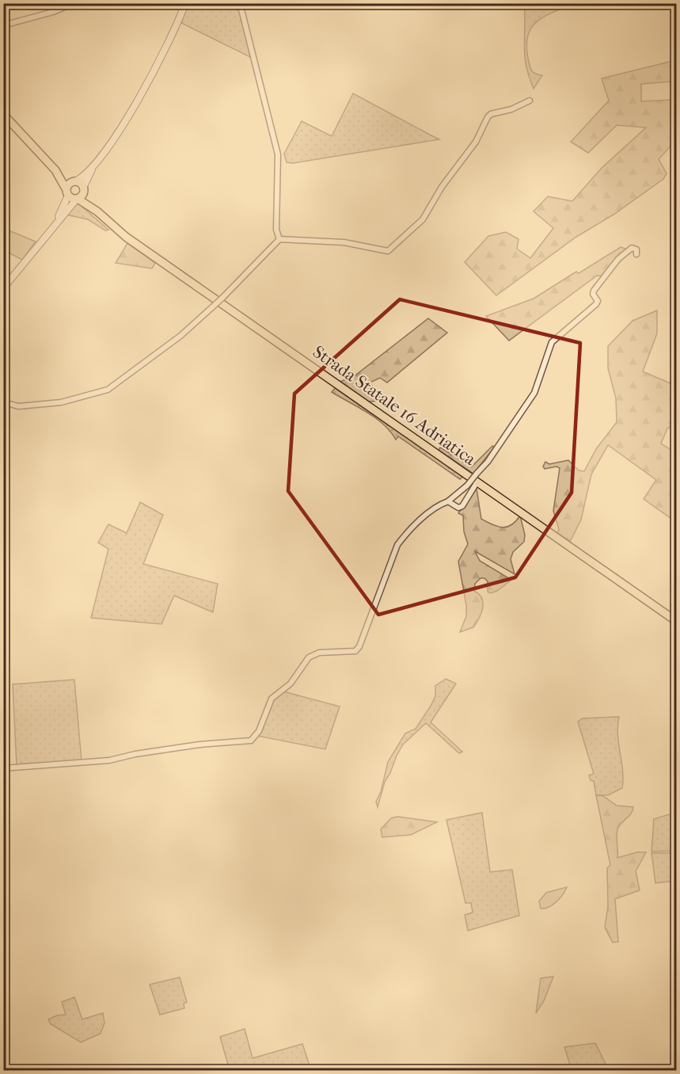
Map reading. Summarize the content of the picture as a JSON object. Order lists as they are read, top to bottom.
{
  "streets": {
    "main road": ["Strada Statale 16 Adriatica"]
  }
}
